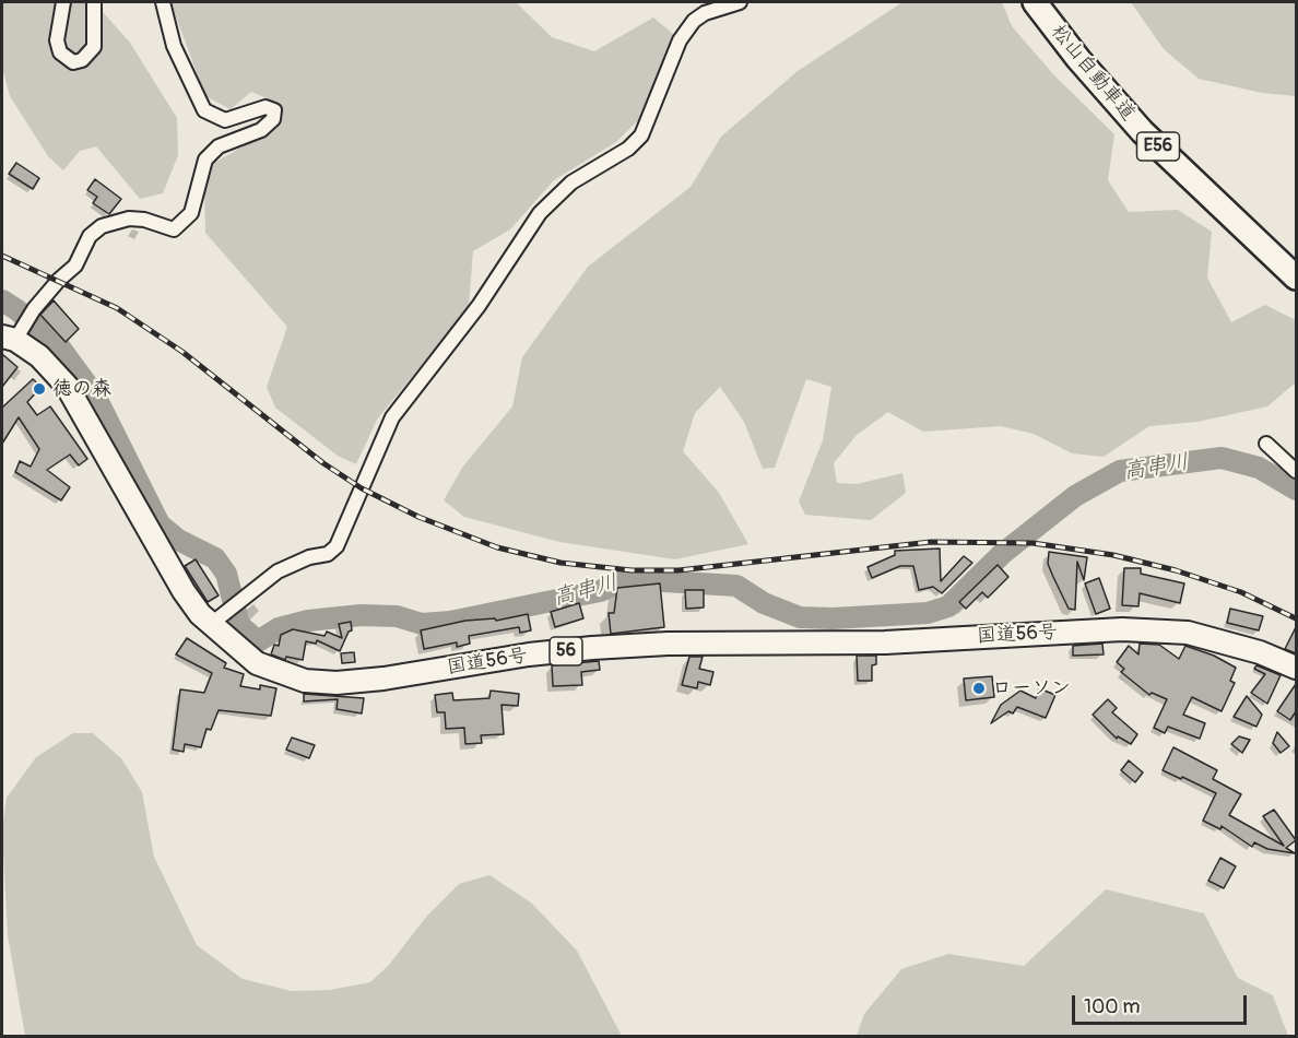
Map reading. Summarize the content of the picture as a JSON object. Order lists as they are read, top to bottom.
{
  "streets": {
    "highway": [
      "松山自動車道",
      "E56",
      "国道56号",
      "56"
    ]
  },
  "water": ["高串川"],
  "places": ["徳の森", "ローソン"],
  "scale_bar": "100 m"
}
